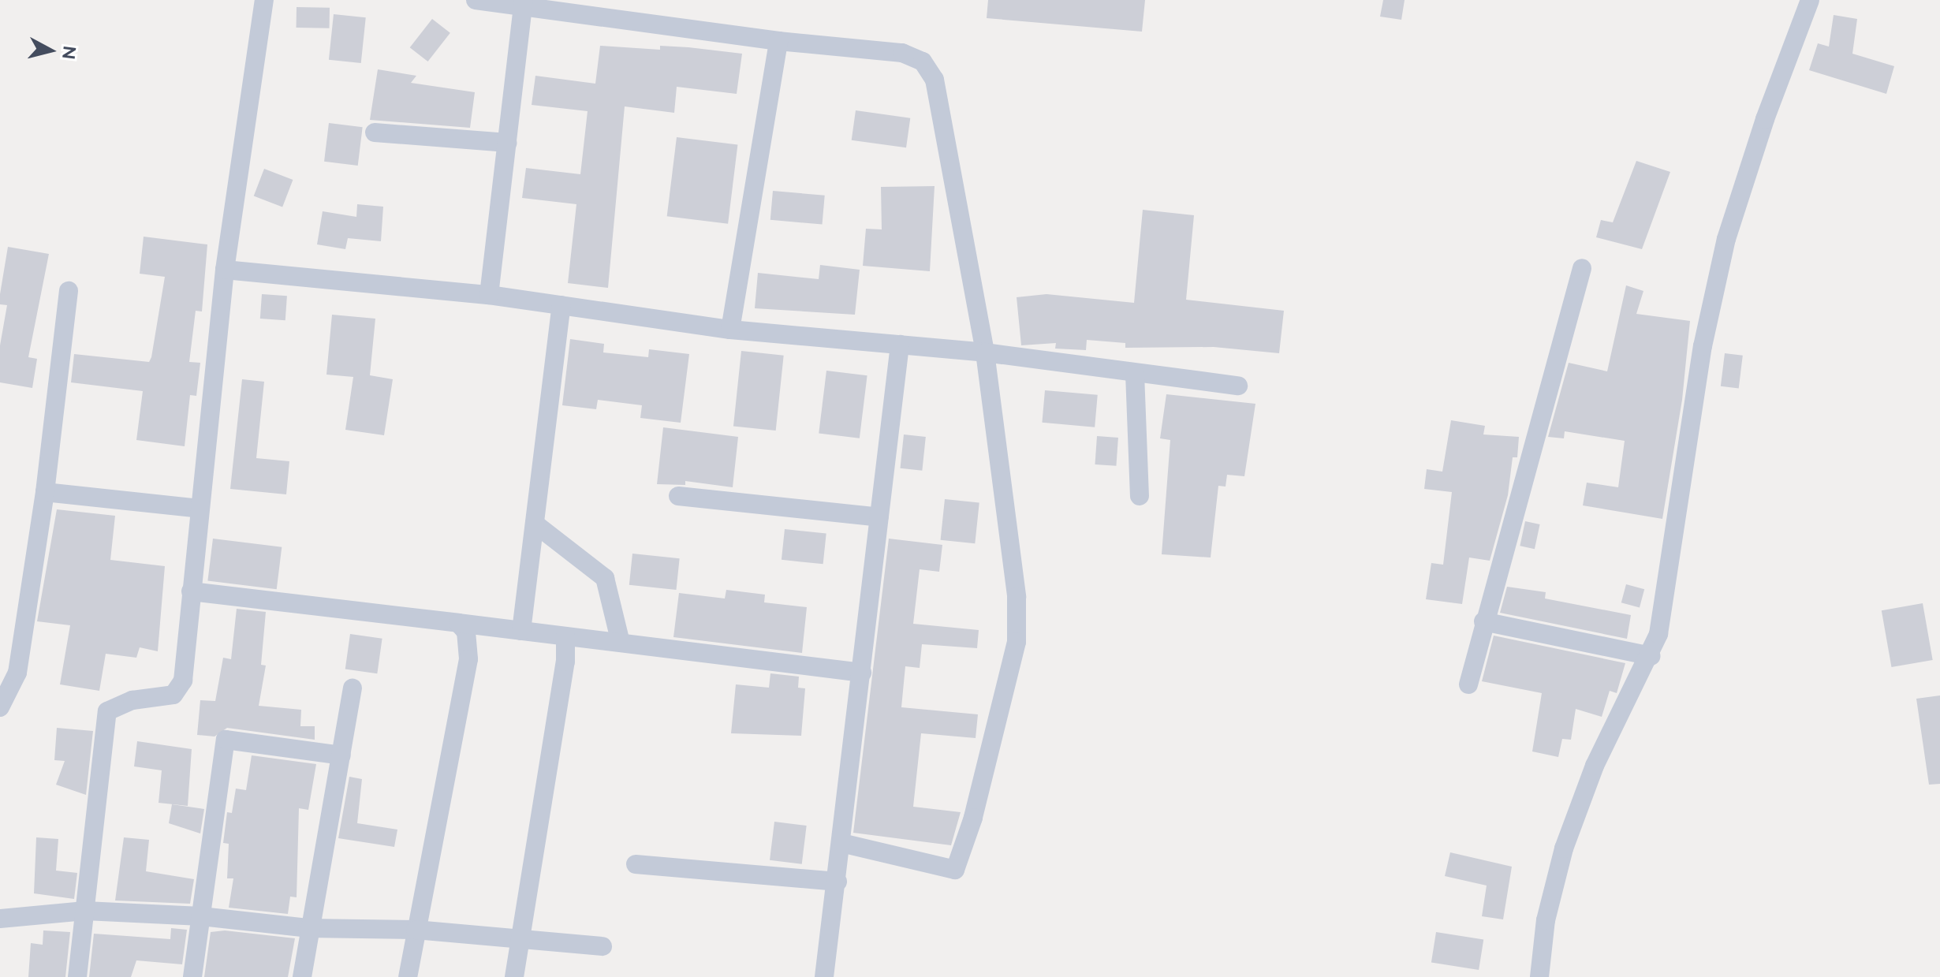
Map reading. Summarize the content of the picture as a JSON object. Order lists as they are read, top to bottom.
{
  "north": "right"
}
